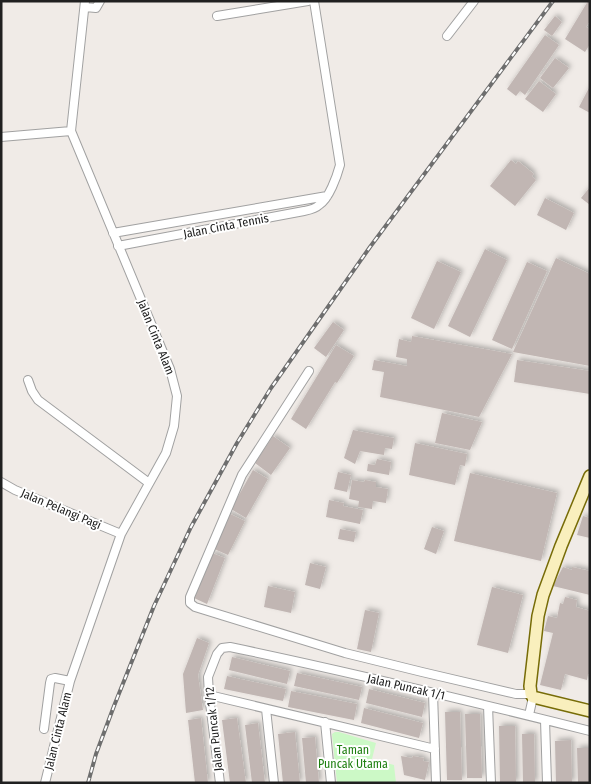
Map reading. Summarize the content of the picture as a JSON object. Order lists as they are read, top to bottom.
{
  "streets": {
    "street": [
      "Jalan Cinta Tennis",
      "Jalan Cinta Alam",
      "Jalan Pelangi Pagi",
      "Jalan Puncak 1/1",
      "Jalan Puncak 1/12"
    ]
  },
  "crossings": [
    ["Jalan Cinta Tennis", "Jalan Cinta Alam"],
    ["Jalan Cinta Alam", "Jalan Pelangi Pagi"],
    ["Jalan Puncak 1/1", "Jalan Puncak 1/12"]
  ],
  "parks": ["Taman Puncak Utama"]
}
